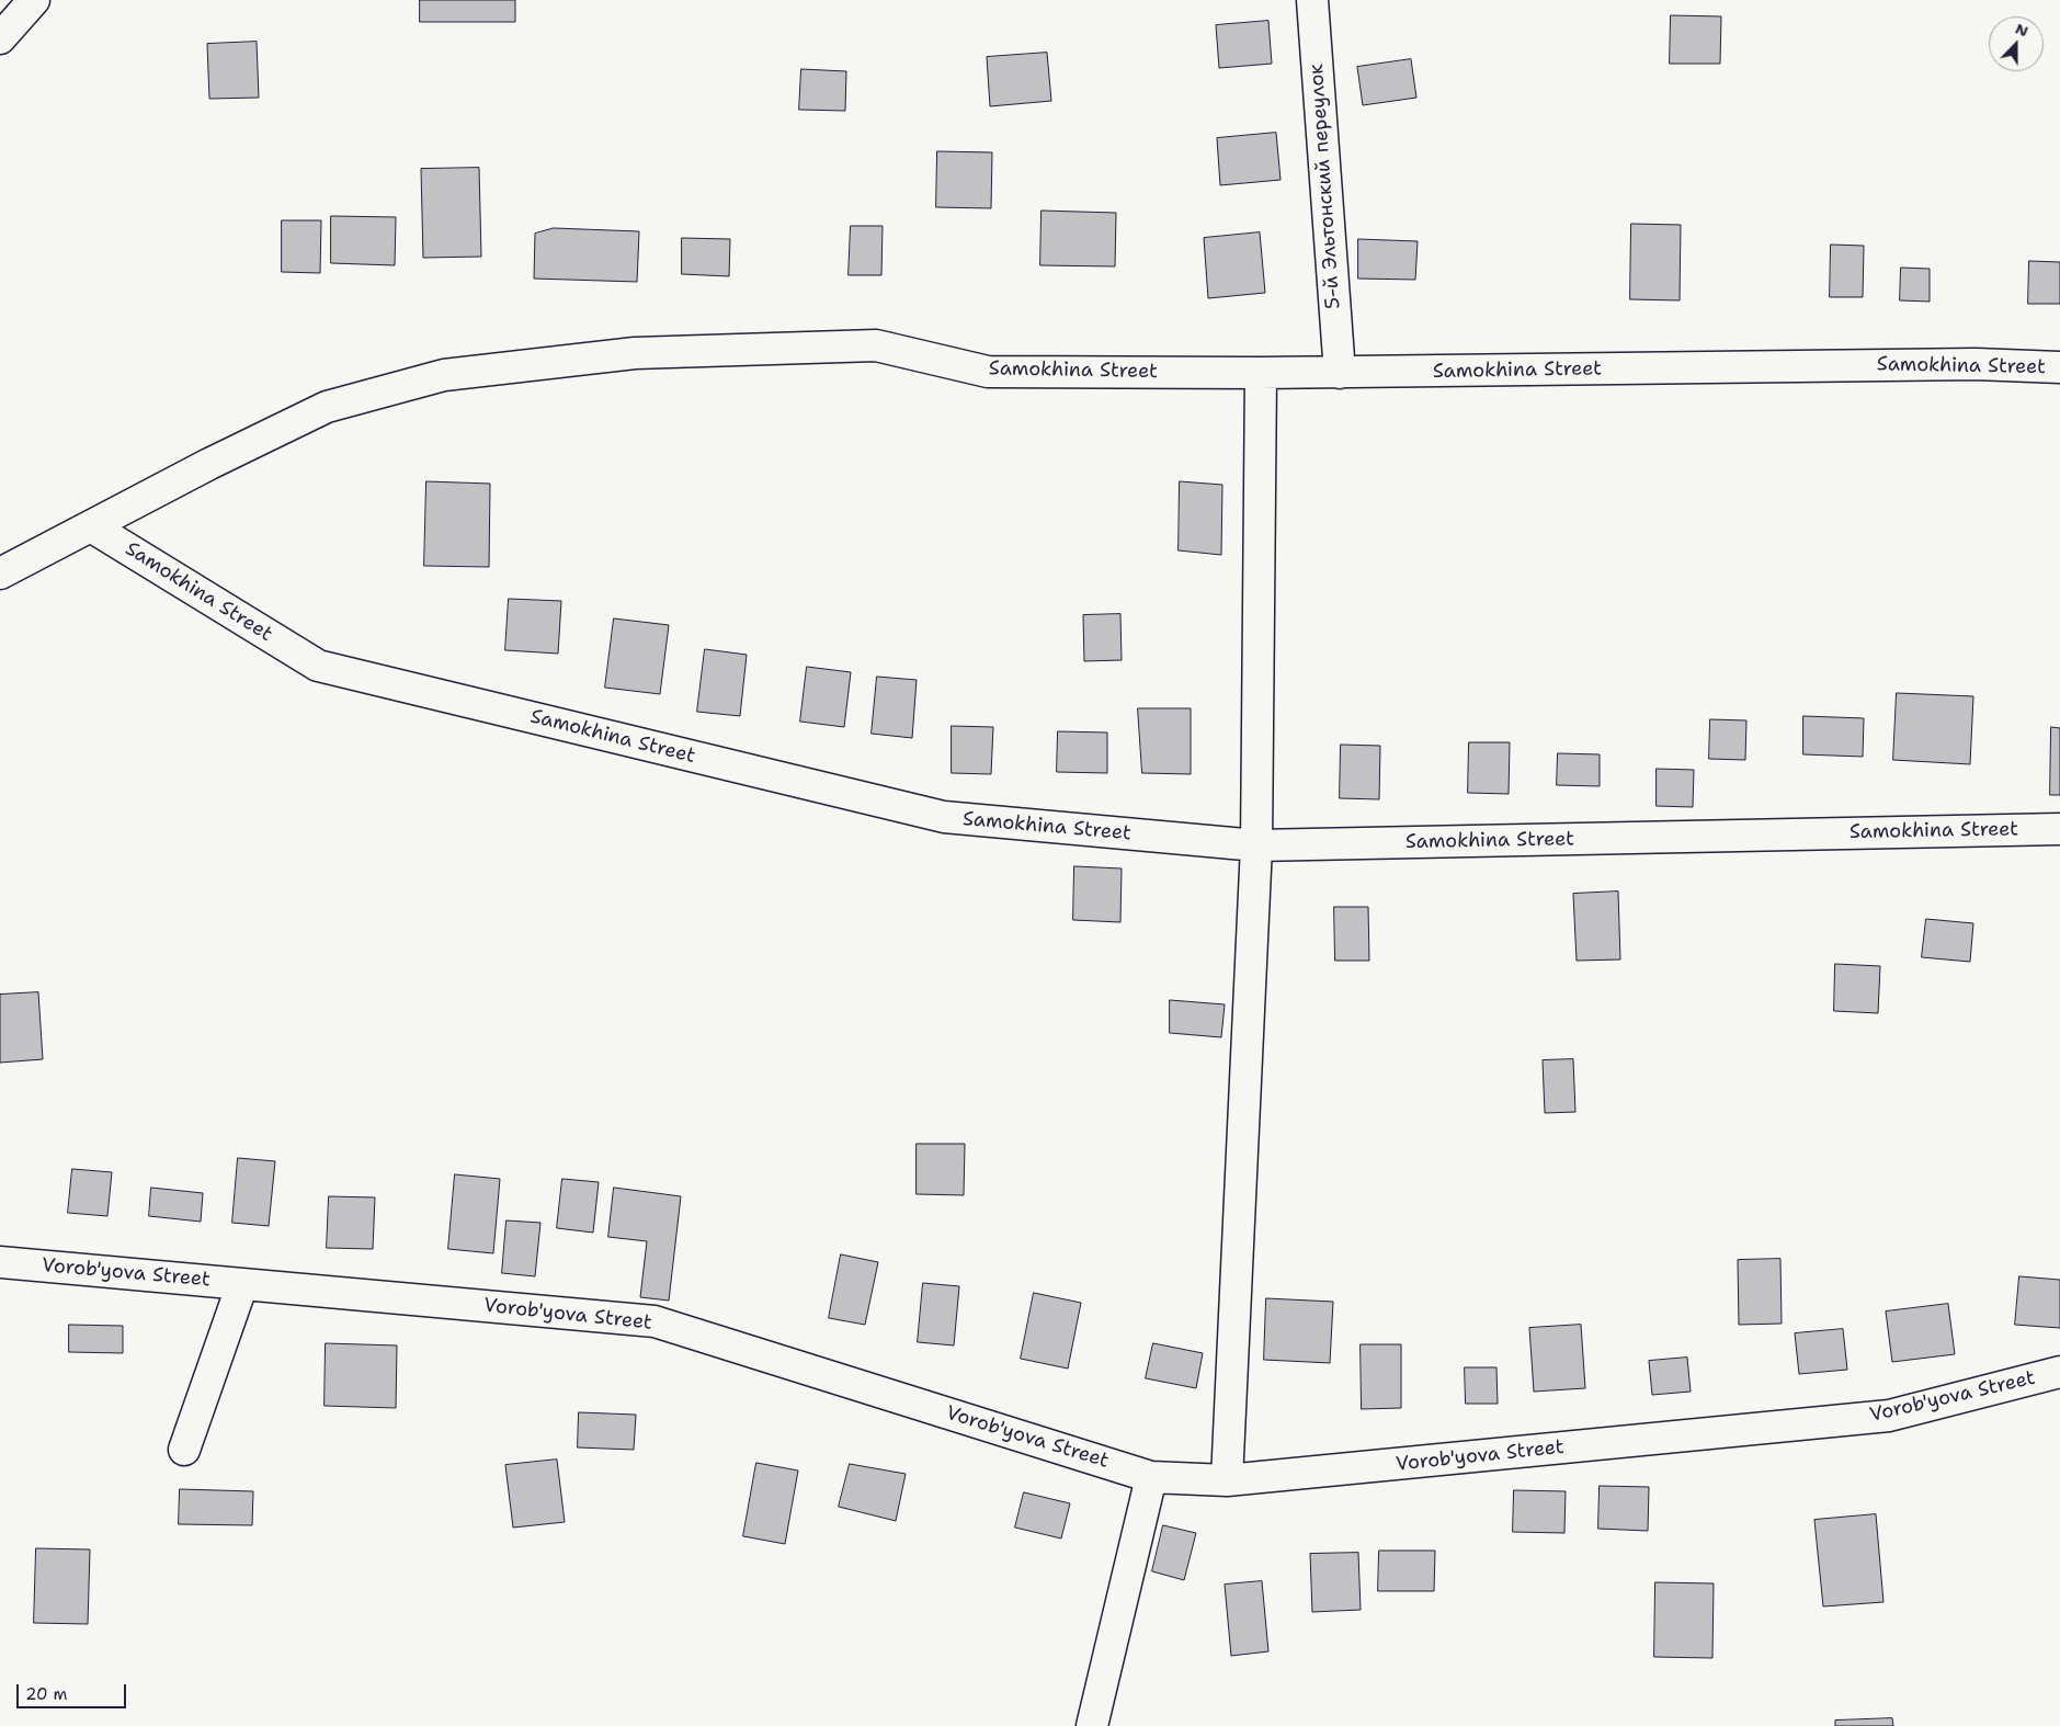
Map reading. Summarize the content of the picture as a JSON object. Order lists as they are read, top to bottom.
{
  "streets": {
    "street": ["5-й Эльтонский переулок", "Samokhina Street", "Vorob'yova Street"]
  },
  "crossings": [
    ["5-й Эльтонский переулок", "Samokhina Street"]
  ],
  "scale_bar": "20 m",
  "north": "top"
}
